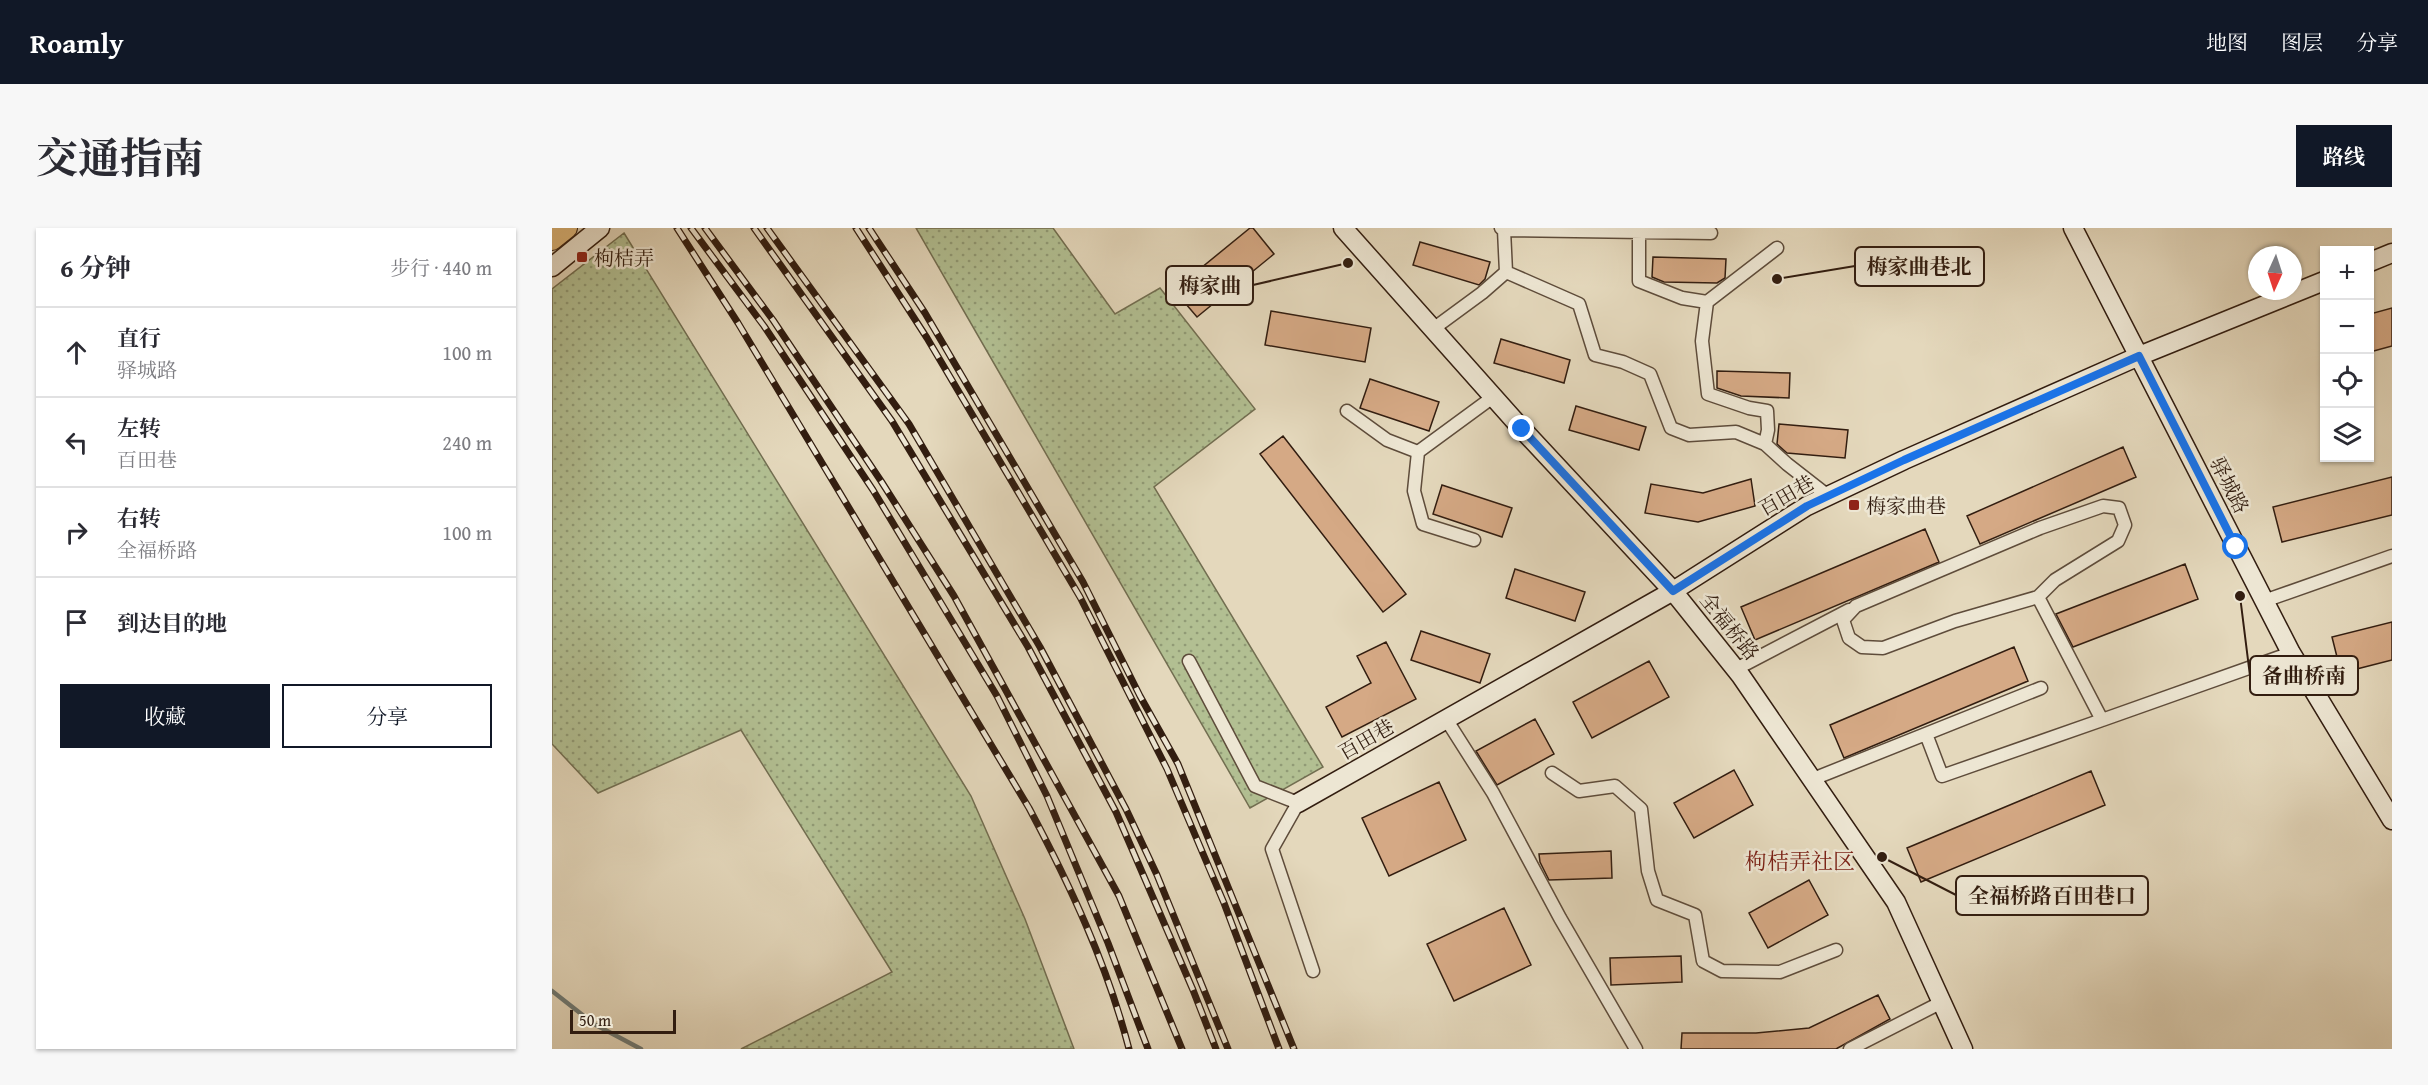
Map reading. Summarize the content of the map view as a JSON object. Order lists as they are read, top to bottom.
{
  "streets": {
    "street": ["驿城路", "百田巷", "全福桥路"]
  },
  "crossings": [
    ["驿城路", "百田巷"],
    ["百田巷", "全福桥路"]
  ],
  "districts": ["枸桔弄社区"],
  "places": {
    "transit": ["枸桔弄", "梅家曲巷"],
    "other": [
      "梅家曲",
      "梅家曲巷北",
      "备曲桥南",
      "全福桥路百田巷口"
    ]
  },
  "scale_bar": "50 m",
  "north": "bottom",
  "page": {
    "header": "Roamly",
    "nav": ["地图", "图层", "分享"],
    "title": "交通指南",
    "buttons": [
      "路线",
      ["收藏", "分享"]
    ],
    "heading": ["6 分钟", "步行 · 440 m"],
    "map_buttons": ["+", "−"],
    "list": [
      ["直行", "驿城路", "100 m"],
      ["左转", "百田巷", "240 m"],
      ["右转", "全福桥路", "100 m"],
      "到达目的地"
    ],
    "scale": "50 m"
  }
}
